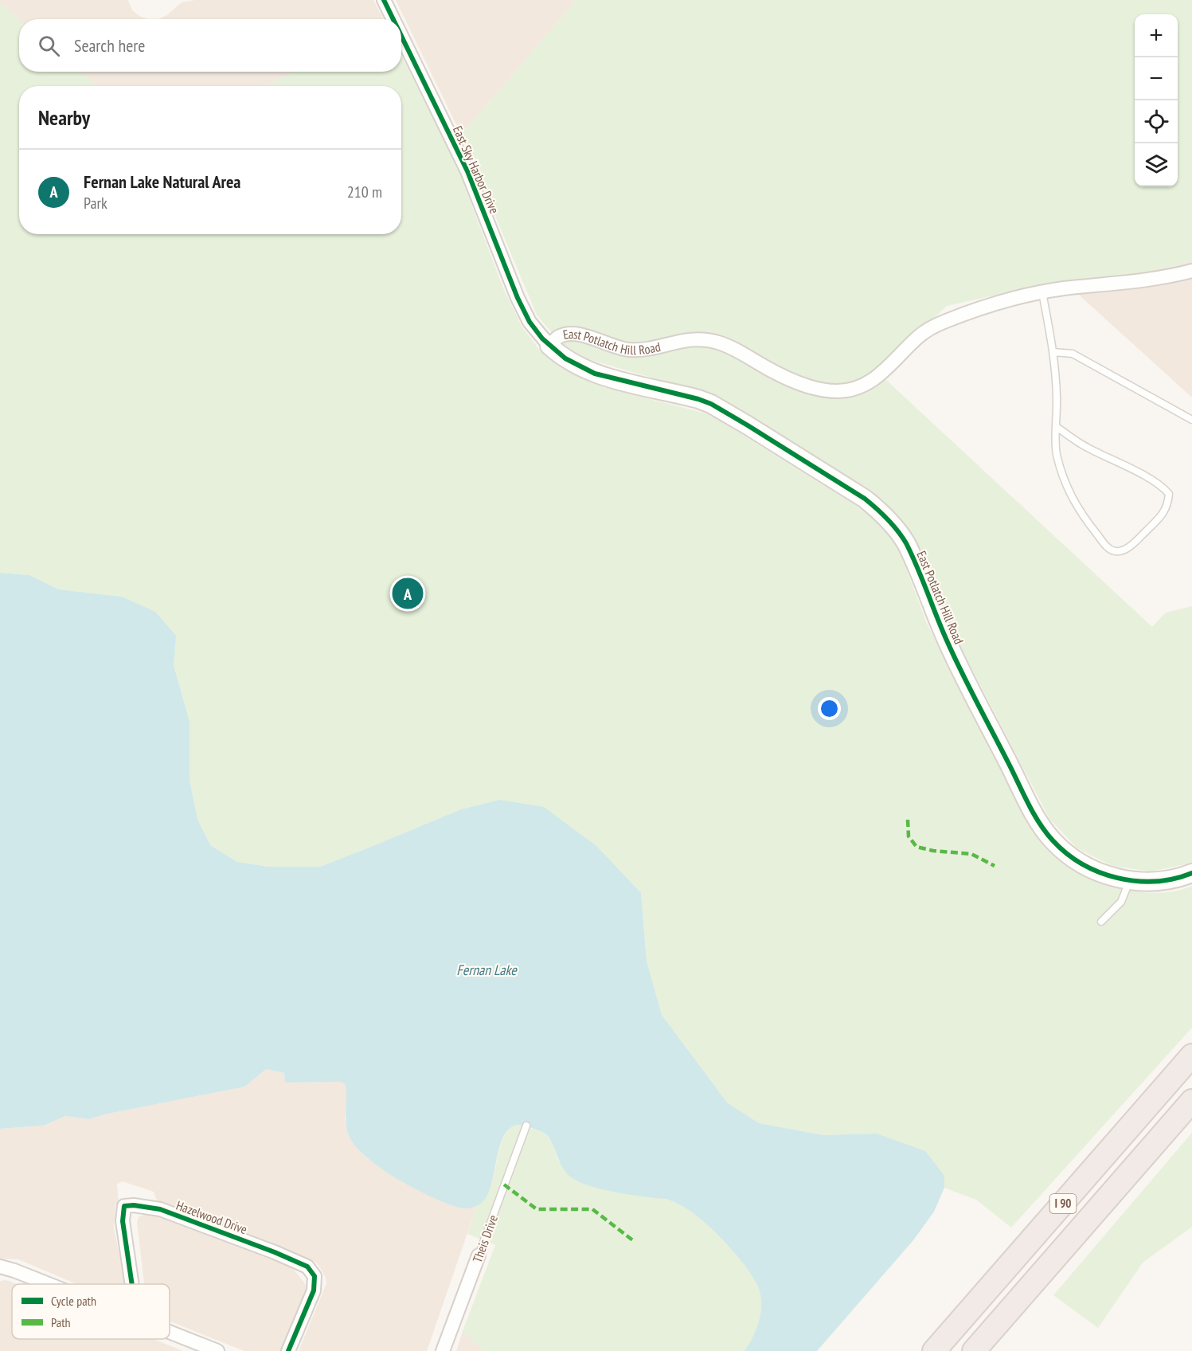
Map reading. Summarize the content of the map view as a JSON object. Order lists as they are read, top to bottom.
{
  "streets": {
    "highway": ["I 90"],
    "street": [
      "East Sky Harbor Drive",
      "East Potlatch Hill Road",
      "Hazelwood Drive",
      "Theis Drive"
    ]
  },
  "crossings": [
    ["East Sky Harbor Drive", "East Potlatch Hill Road"]
  ],
  "water": ["Fernan Lake"],
  "legend": ["Cycle path", "Path"],
  "page": {
    "map_buttons": ["+", "−"],
    "search": "Search here",
    "heading": "Nearby",
    "list": [
      {
        "mark": "A",
        "name": "Fernan Lake Natural Area",
        "note": "Park",
        "value": "210 m"
      }
    ],
    "pins": "A"
  }
}
